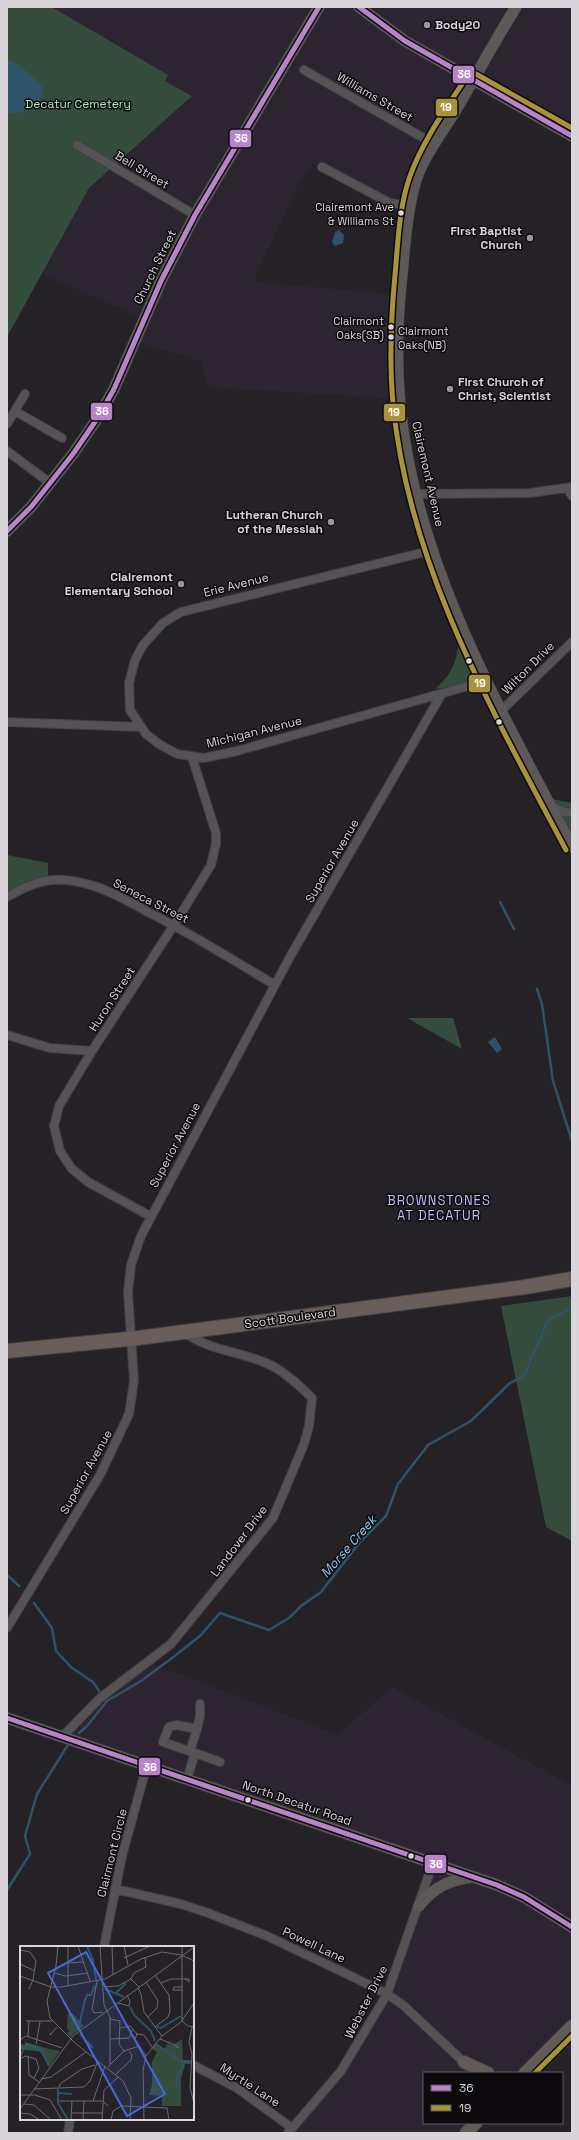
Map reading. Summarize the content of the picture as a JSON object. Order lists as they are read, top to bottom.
{
  "streets": {
    "highway": ["Scott Boulevard"],
    "main road": ["Church Street", "Clairemont Avenue", "North Decatur Road"],
    "street": [
      "Williams Street",
      "Bell Street",
      "Erie Avenue",
      "Wilton Drive",
      "Michigan Avenue",
      "Superior Avenue",
      "Seneca Street",
      "Huron Street",
      "Landover Drive",
      "Clairmont Circle",
      "Powell Lane",
      "Webster Drive",
      "Myrtle Lane"
    ]
  },
  "crossings": [
    ["Williams Street", "Clairemont Avenue"],
    ["Bell Street", "Church Street"],
    ["Clairemont Avenue", "Erie Avenue"],
    ["Clairemont Avenue", "Wilton Drive"],
    ["Clairemont Avenue", "Michigan Avenue"],
    ["Erie Avenue", "Michigan Avenue"],
    ["Michigan Avenue", "Superior Avenue"],
    ["Michigan Avenue", "Huron Street"],
    ["Superior Avenue", "Seneca Street"],
    ["Superior Avenue", "Huron Street"],
    ["Superior Avenue", "Scott Boulevard"],
    ["Seneca Street", "Huron Street"],
    ["Scott Boulevard", "Landover Drive"],
    ["Landover Drive", "North Decatur Road"],
    ["North Decatur Road", "Clairmont Circle"],
    ["North Decatur Road", "Webster Drive"],
    ["Clairmont Circle", "Powell Lane"],
    ["Powell Lane", "Webster Drive"],
    ["Webster Drive", "Myrtle Lane"]
  ],
  "districts": ["BROWNSTONES AT DECATUR"],
  "water": ["Morse Creek"],
  "parks": ["Decatur Cemetery"],
  "places": [
    "Body20",
    "Clairemont Ave & Williams St",
    "First Baptist Church",
    "Clairmont Oaks(SB)",
    "Clairmont Oaks(NB)",
    "First Church of Christ, Scientist",
    "Lutheran Church of the Messiah",
    "Clairemont Elementary School"
  ],
  "lines": ["transit line 36", "transit line 19"],
  "legend": ["36", "19"]
}
